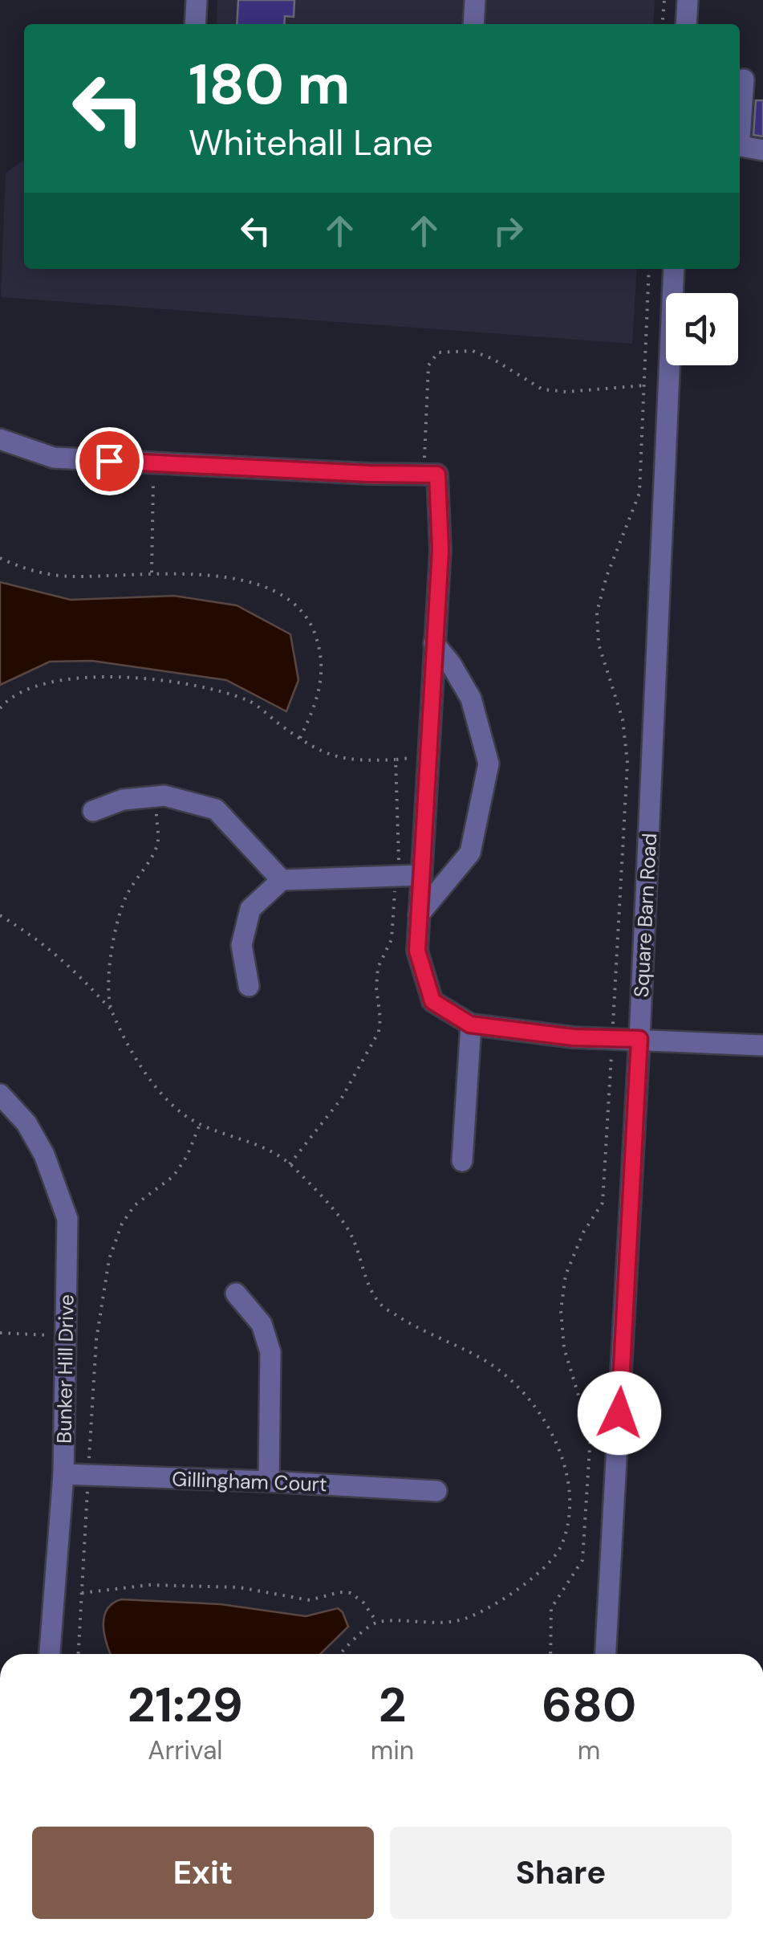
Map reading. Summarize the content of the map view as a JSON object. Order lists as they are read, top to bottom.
{
  "streets": {
    "street": ["Square Barn Road", "Bunker Hill Drive", "Gillingham Court"]
  },
  "crossings": [
    ["Bunker Hill Drive", "Gillingham Court"]
  ],
  "page": {
    "turn": ["180 m", "Whitehall Lane"],
    "eta": [
      "21:29",
      "Arrival",
      "2",
      "min",
      "680",
      "m"
    ],
    "buttons": ["Exit", "Share"]
  }
}
